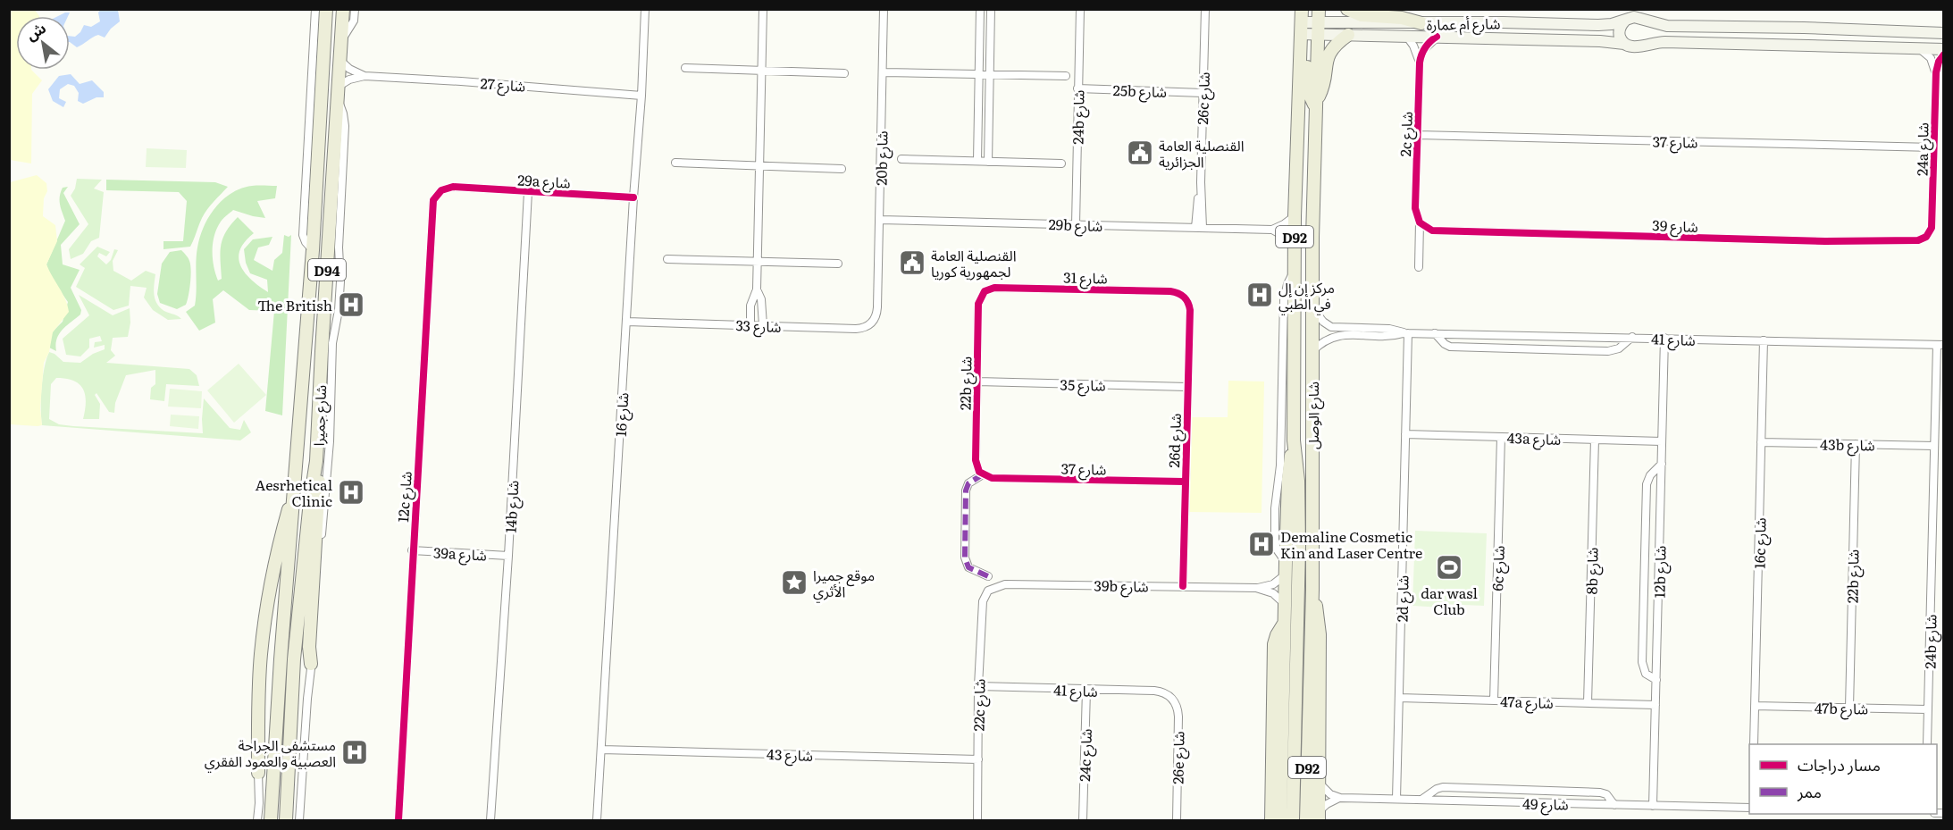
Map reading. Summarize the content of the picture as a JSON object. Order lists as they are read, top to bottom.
{
  "streets": {
    "main road": [
      "D92",
      "D94",
      "شارع جميرا",
      "شارع الوصل"
    ],
    "street": [
      "شارع أم عمارة",
      "شارع 27",
      "25b شارع",
      "26c شارع",
      "24b شارع",
      "2c شارع",
      "شارع 37",
      "24a شارع",
      "20b شارع",
      "29a شارع",
      "29b شارع",
      "شارع 39",
      "شارع 31",
      "شارع 33",
      "شارع 41",
      "22b شارع",
      "شارع 35",
      "شارع 16",
      "43a شارع",
      "26d شارع",
      "43b شارع",
      "12c شارع",
      "14b شارع",
      "16c شارع",
      "39a شارع",
      "6c شارع",
      "8b شارع",
      "12b شارع",
      "39b شارع",
      "2d شارع",
      "47a شارع",
      "22c شارع",
      "47b شارع",
      "شارع 43",
      "24c شارع",
      "26e شارع",
      "شارع 49"
    ]
  },
  "crossings": [
    ["شارع أم عمارة", "2c شارع"],
    ["شارع أم عمارة", "شارع الوصل"],
    ["شارع 27", "شارع 16"],
    ["شارع 27", "شارع جميرا"],
    ["25b شارع", "26c شارع"],
    ["25b شارع", "24b شارع"],
    ["26c شارع", "29b شارع"],
    ["24b شارع", "29b شارع"],
    ["24b شارع", "شارع 41"],
    ["24b شارع", "43b شارع"],
    ["24b شارع", "47b شارع"],
    ["2c شارع", "شارع 37"],
    ["2c شارع", "شارع 39"],
    ["شارع 37", "24a شارع"],
    ["شارع 37", "22b شارع"],
    ["شارع 37", "26d شارع"],
    ["24a شارع", "شارع 39"],
    ["20b شارع", "29b شارع"],
    ["20b شارع", "شارع 33"],
    ["29a شارع", "شارع 16"],
    ["29a شارع", "12c شارع"],
    ["29a شارع", "14b شارع"],
    ["شارع 31", "22b شارع"],
    ["شارع 31", "26d شارع"],
    ["شارع 33", "شارع 16"],
    ["شارع 41", "شارع الوصل"],
    ["شارع 41", "16c شارع"],
    ["شارع 41", "12b شارع"],
    ["شارع 41", "2d شارع"],
    ["شارع 41", "22c شارع"],
    ["شارع 41", "24c شارع"],
    ["شارع 41", "26e شارع"],
    ["22b شارع", "شارع 35"],
    ["22b شارع", "43b شارع"],
    ["22b شارع", "47b شارع"],
    ["شارع 35", "26d شارع"],
    ["شارع 16", "شارع 43"],
    ["شارع الوصل", "39b شارع"],
    ["43a شارع", "6c شارع"],
    ["43a شارع", "8b شارع"],
    ["43a شارع", "12b شارع"],
    ["43a شارع", "2d شارع"],
    ["26d شارع", "39b شارع"],
    ["43b شارع", "16c شارع"],
    ["12c شارع", "39a شارع"],
    ["14b شارع", "39a شارع"],
    ["16c شارع", "47b شارع"],
    ["6c شارع", "47a شارع"],
    ["8b شارع", "47a شارع"],
    ["12b شارع", "47a شارع"],
    ["12b شارع", "شارع 49"],
    ["39b شارع", "22c شارع"],
    ["2d شارع", "47a شارع"],
    ["2d شارع", "شارع 49"],
    ["22c شارع", "شارع 43"]
  ],
  "places": {
    "public building": ["القنصلية العامة الجزائرية", "القنصلية العامة لجمهورية كوريا"],
    "hospital": [
      "مركز إن إل في الطبي",
      "The British",
      "Aesrhetical Clinic",
      "Demaline Cosmetic Kin and Laser Centre",
      "مستشفى الجراحة العصبية والعمود الفقري"
    ],
    "sports": ["dar wasl Club"],
    "place": ["موقع جميرا الأثري"]
  },
  "legend": ["مسار دراجات", "ممر"],
  "north": "top left"
}
